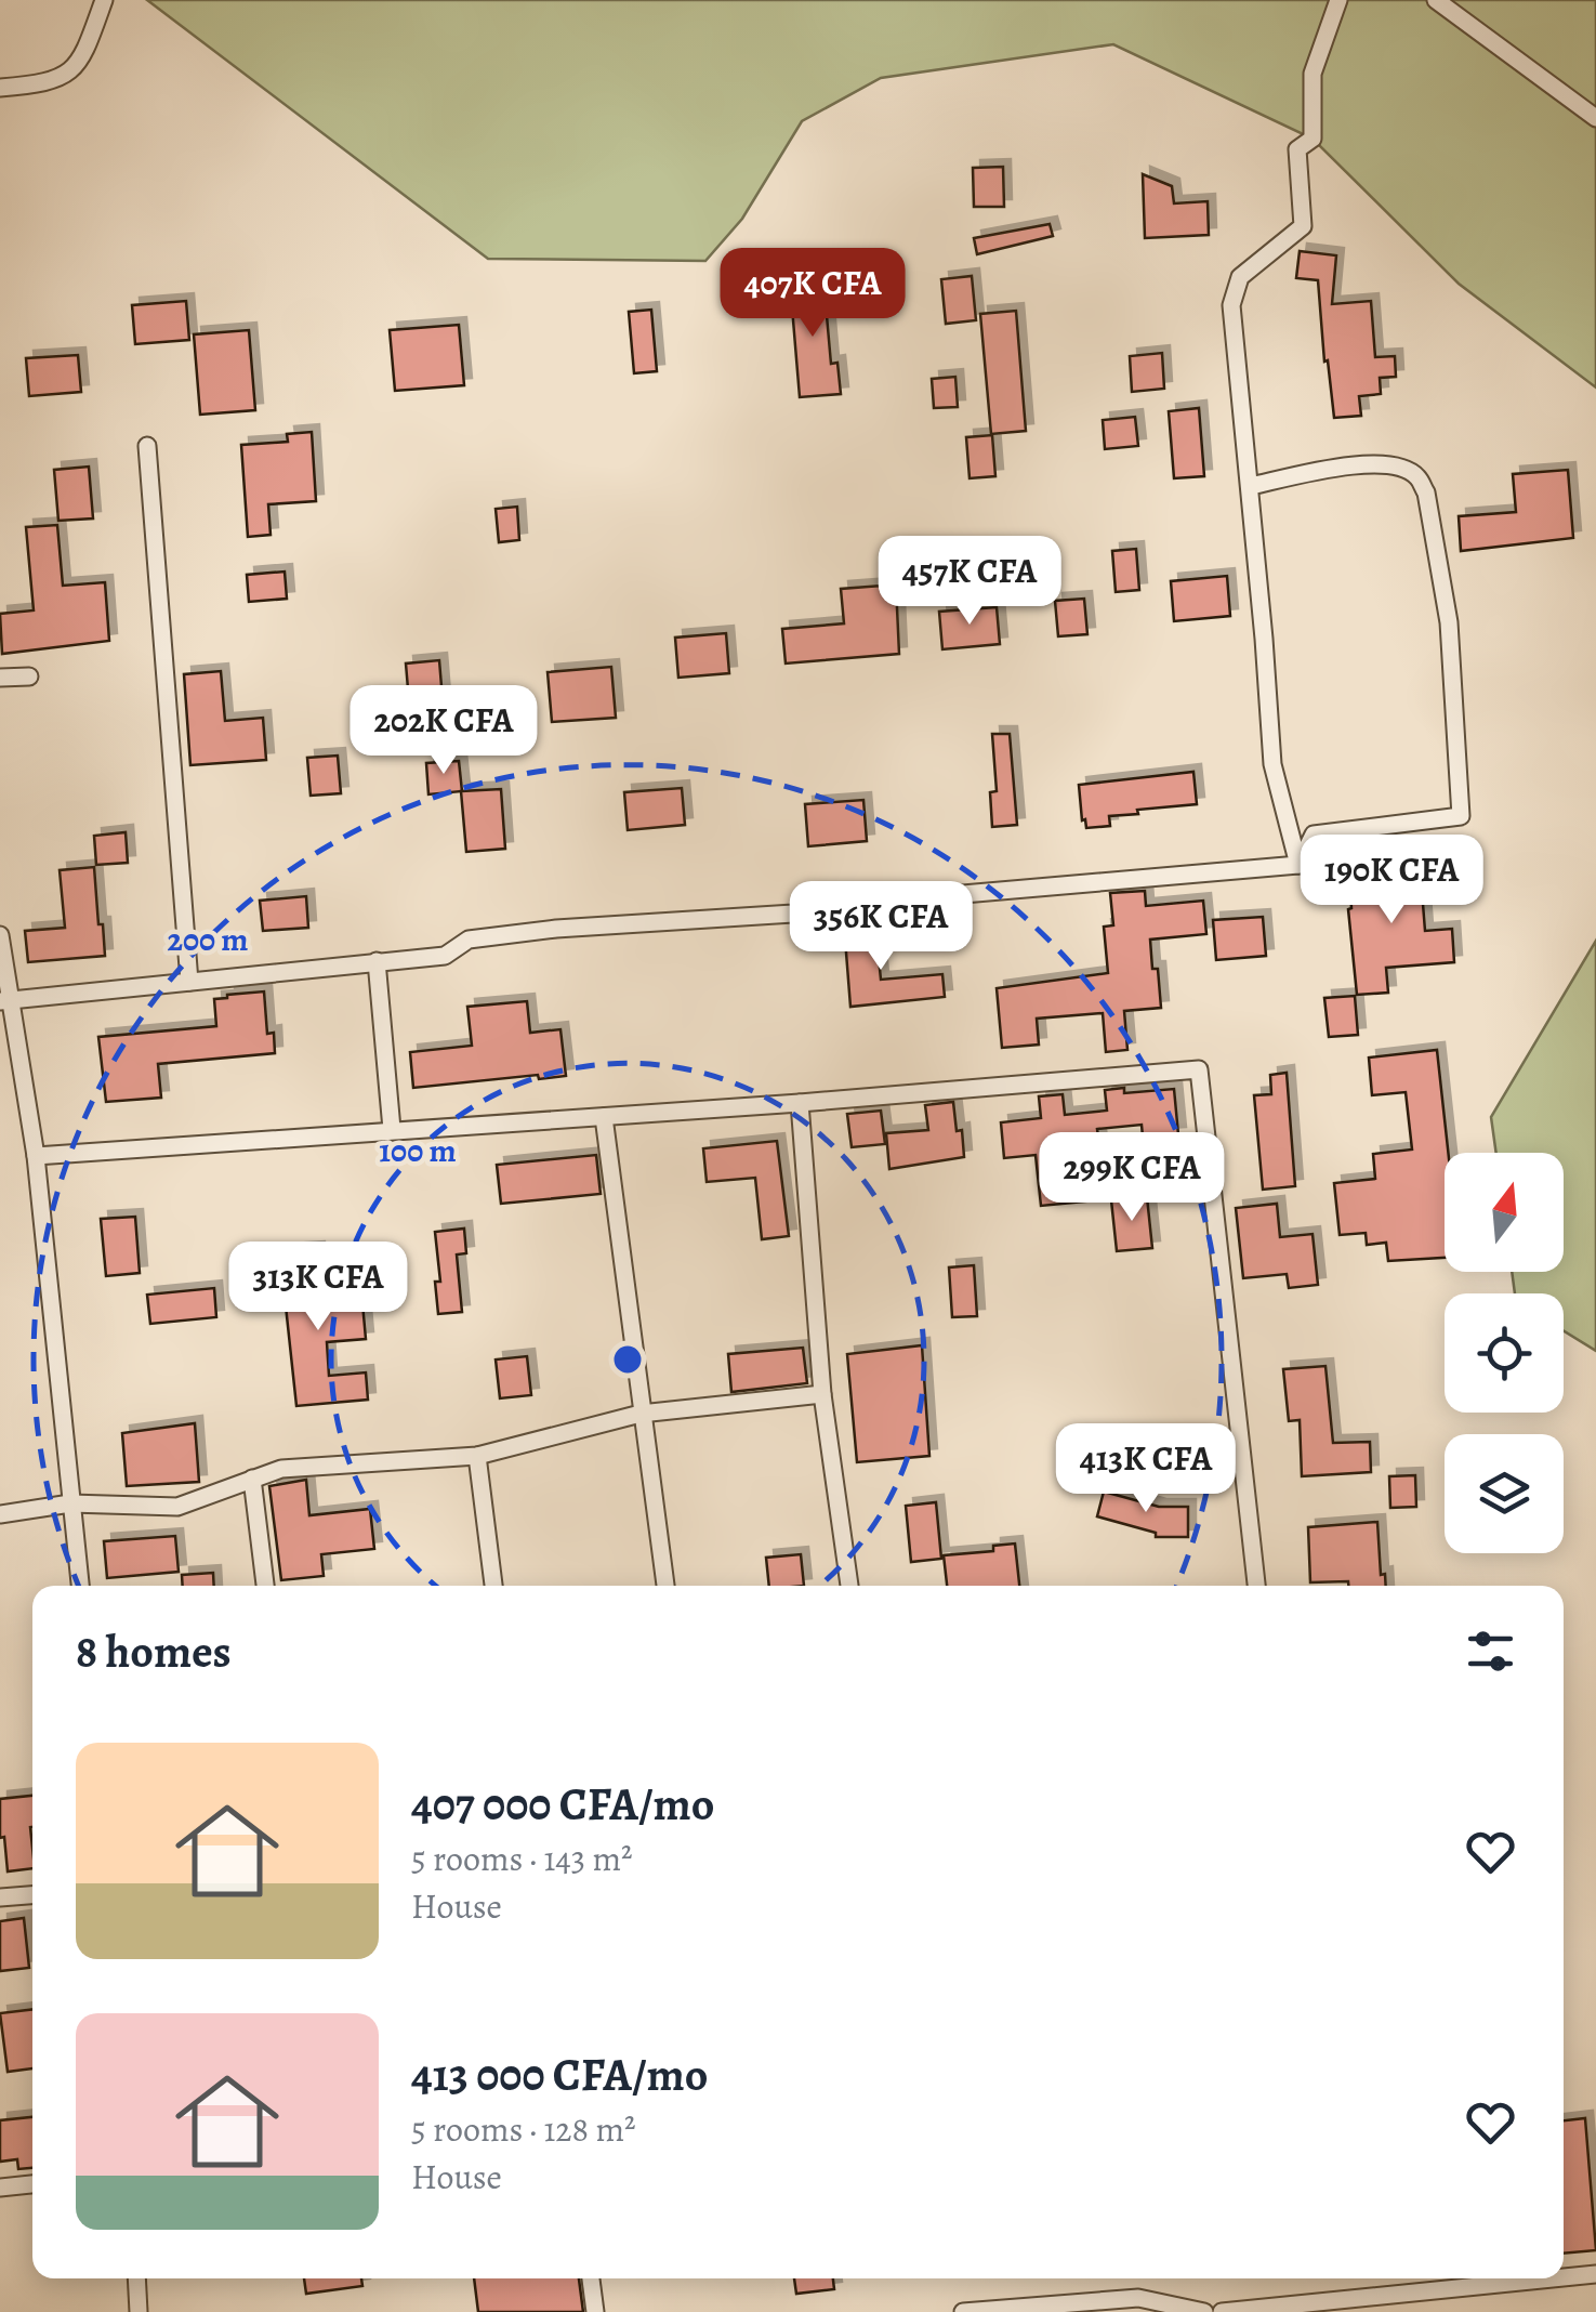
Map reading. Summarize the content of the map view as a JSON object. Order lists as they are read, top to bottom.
{
  "north": "top",
  "page": {
    "price": [
      "407K CFA",
      "457K CFA",
      "202K CFA",
      "190K CFA",
      "356K CFA",
      "299K CFA",
      "313K CFA",
      "413K CFA"
    ],
    "heading": "8 homes",
    "list": [
      {
        "name": "407 000 CFA/mo",
        "note": "5 rooms · 143 m² · House"
      },
      {
        "name": "413 000 CFA/mo",
        "note": "5 rooms · 128 m² · House"
      }
    ]
  },
  "rings": ["200 m", "100 m"]
}
